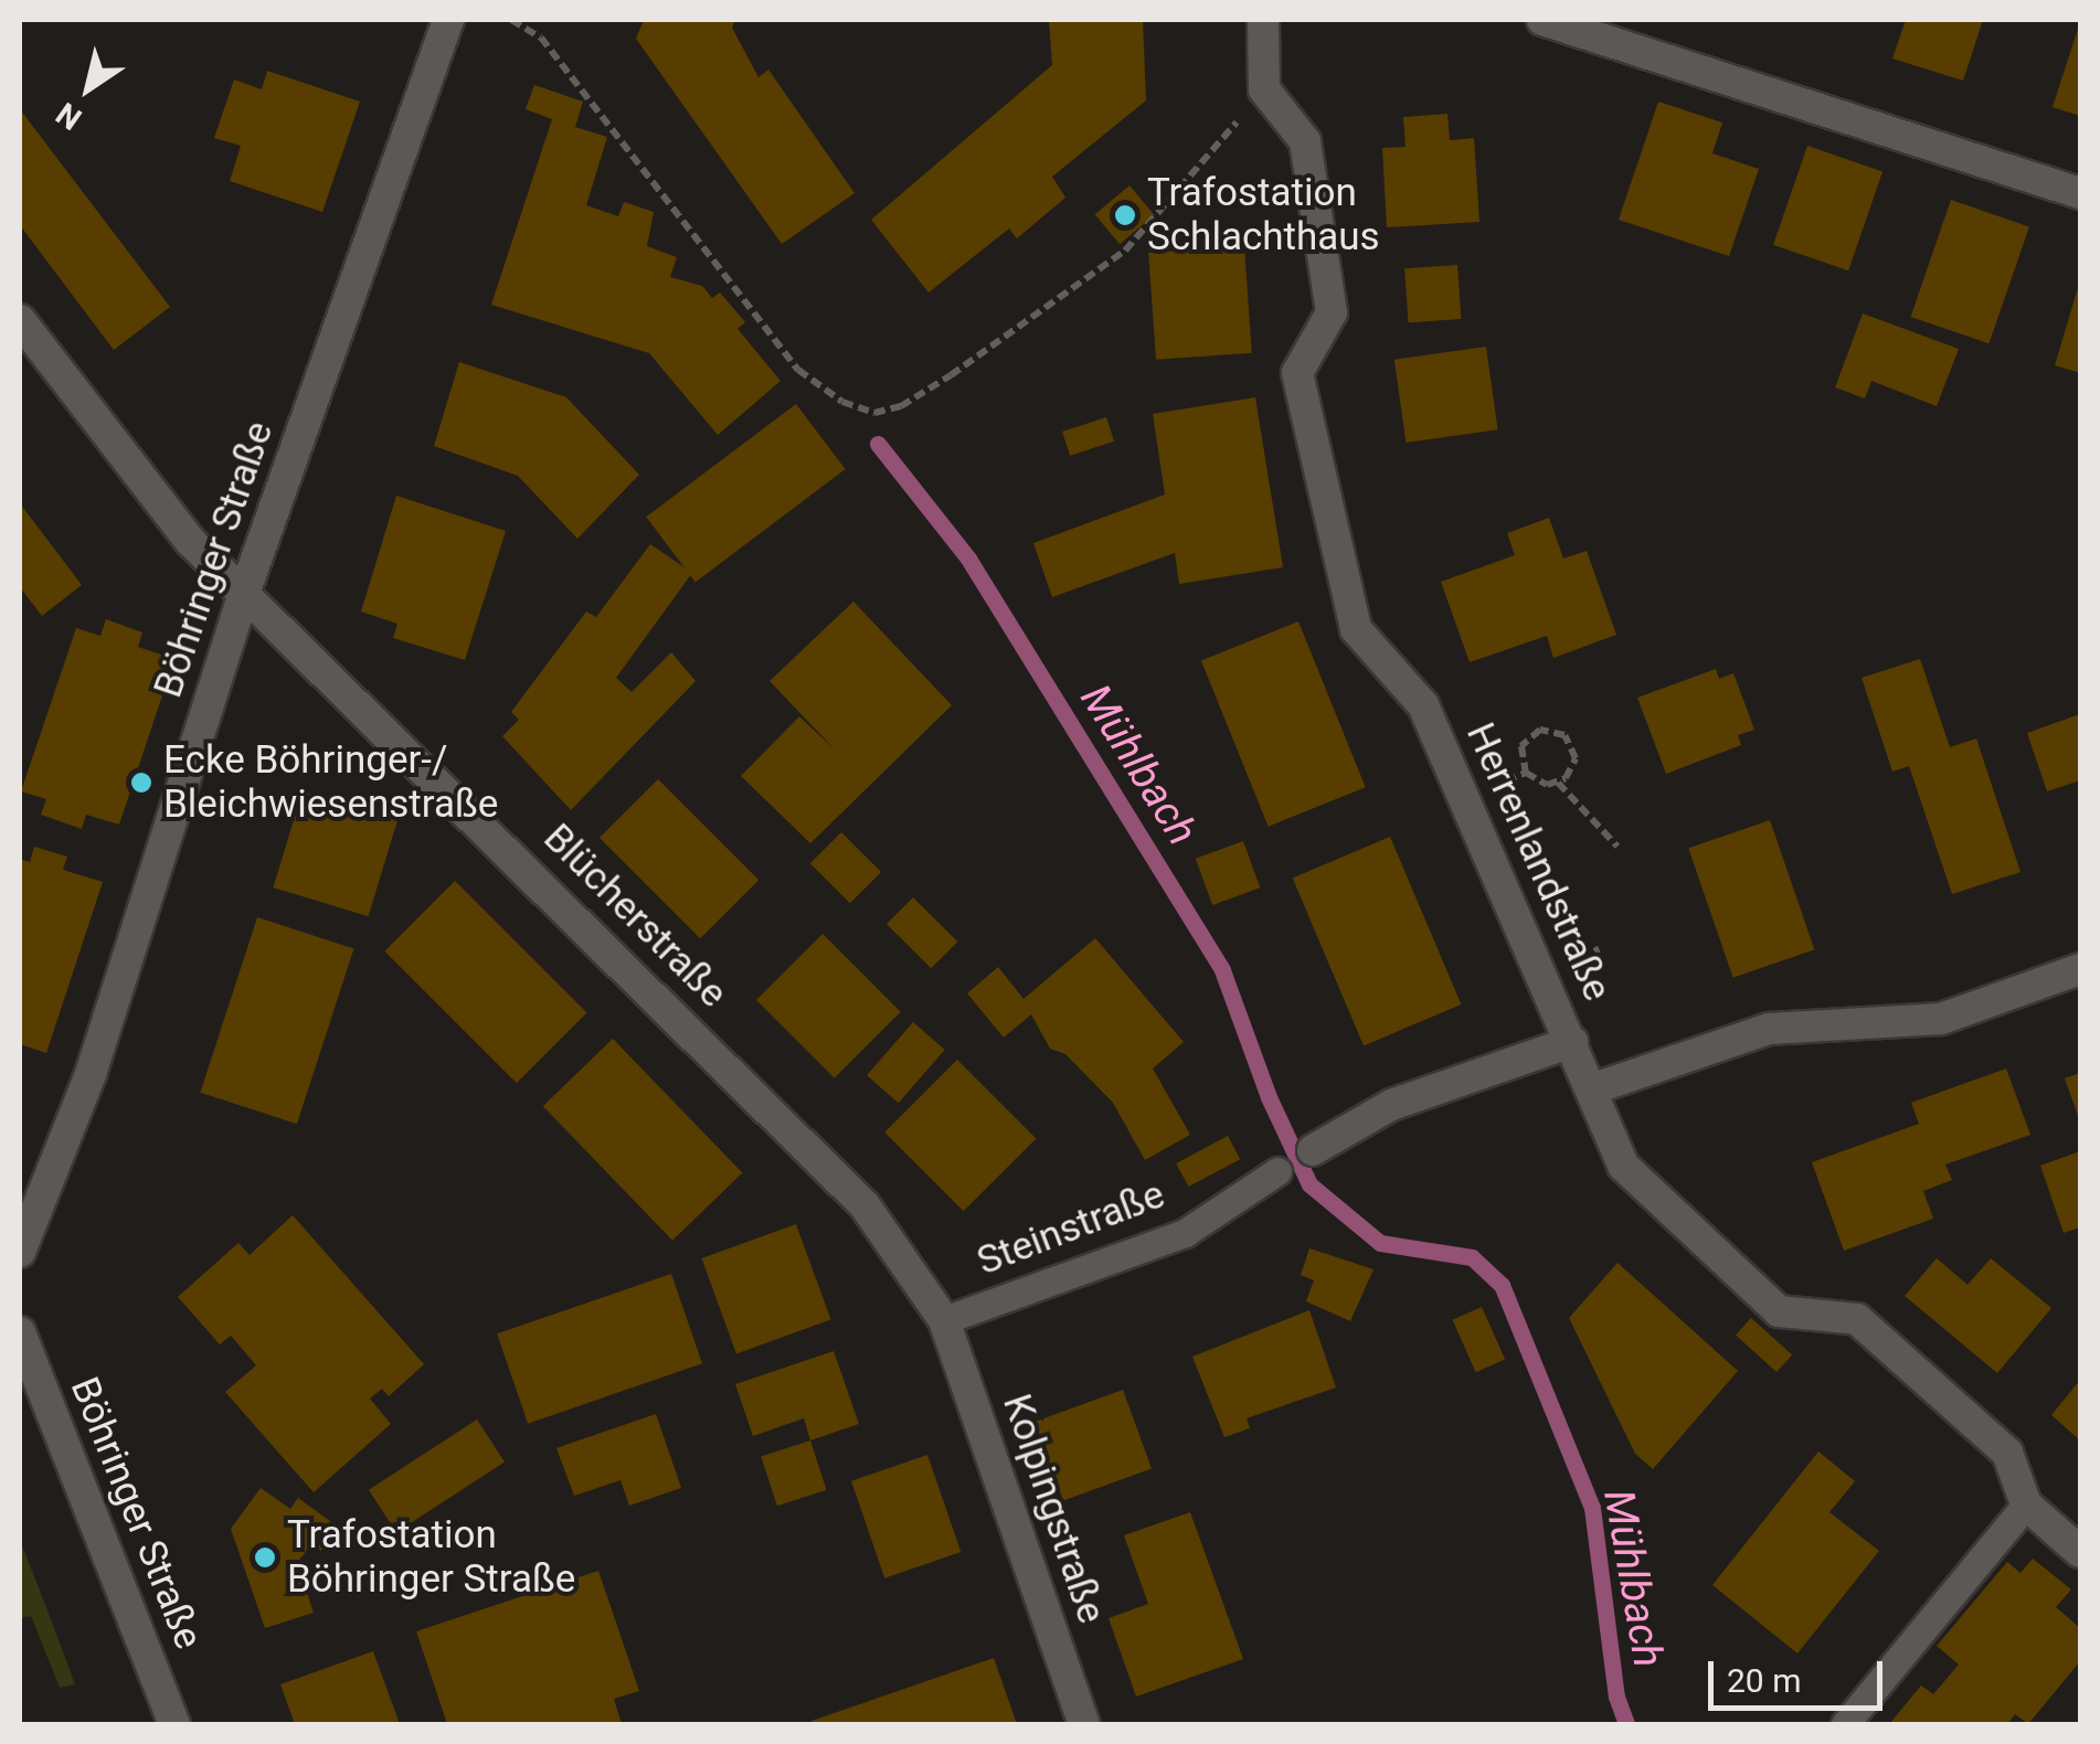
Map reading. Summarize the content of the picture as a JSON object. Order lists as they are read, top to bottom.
{
  "streets": {
    "street": [
      "Böhringer Straße",
      "Herrenlandstraße",
      "Blücherstraße",
      "Kolpingstraße"
    ],
    "lane": ["Steinstraße"]
  },
  "crossings": [
    ["Böhringer Straße", "Blücherstraße"],
    ["Blücherstraße", "Steinstraße"],
    ["Blücherstraße", "Kolpingstraße"],
    ["Steinstraße", "Kolpingstraße"]
  ],
  "water": ["Mühlbach"],
  "places": ["Trafostation Schlachthaus", "Ecke Böhringer-/ Bleichwiesenstraße", "Trafostation Böhringer Straße"],
  "scale_bar": "20 m",
  "north": "bottom left"
}
